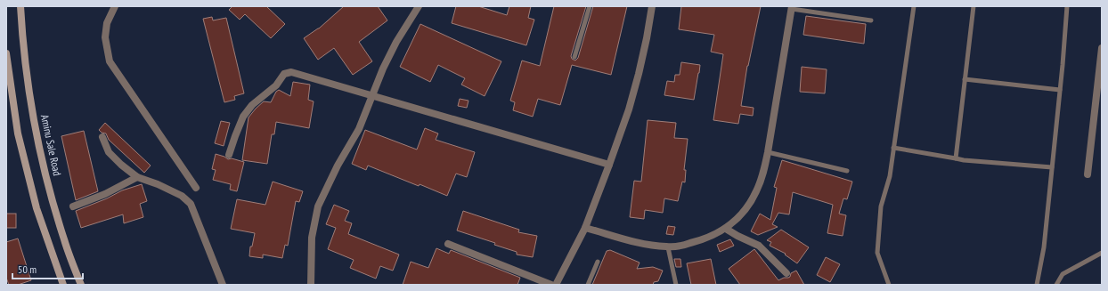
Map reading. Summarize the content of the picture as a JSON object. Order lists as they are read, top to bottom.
{
  "streets": {
    "street": ["Aminu Sale Road"]
  },
  "scale_bar": "50 m"
}
